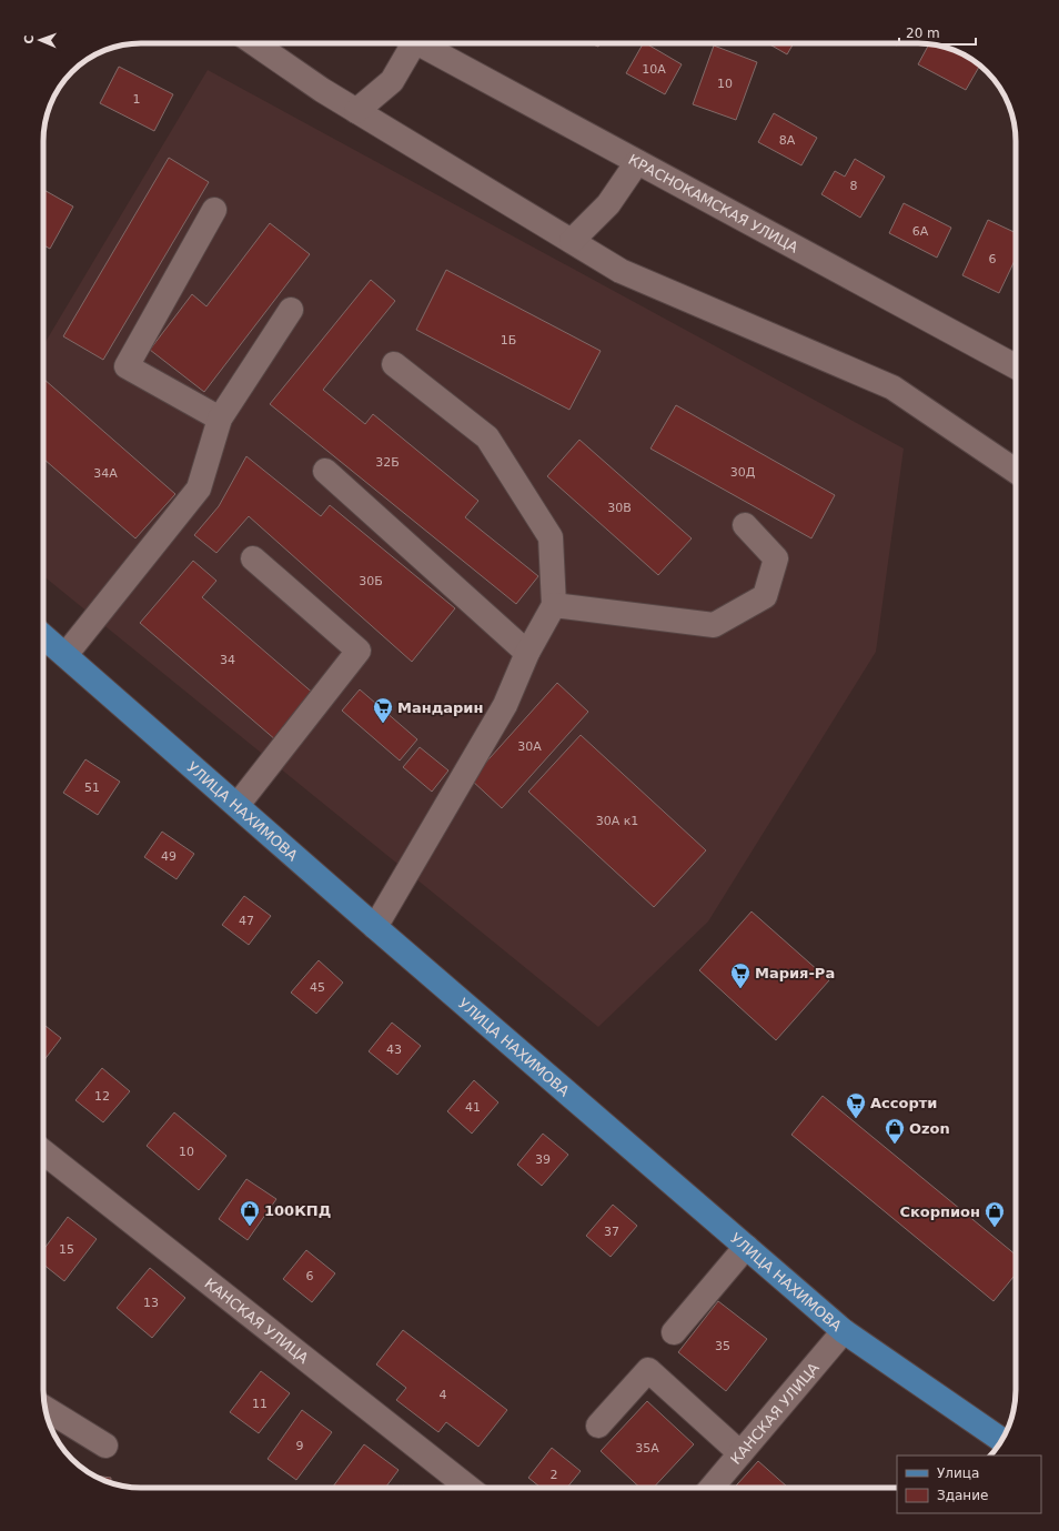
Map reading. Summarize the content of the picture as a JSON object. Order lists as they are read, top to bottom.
{
  "streets": {
    "main road": ["УЛИЦА НАХИМОВА"],
    "street": ["КРАСНОКАМСКАЯ УЛИЦА", "КАНСКАЯ УЛИЦА"]
  },
  "crossings": [
    ["УЛИЦА НАХИМОВА", "КАНСКАЯ УЛИЦА"]
  ],
  "places": {
    "supermarket": ["Мандарин", "Мария-Ра", "Ассорти"],
    "shop": ["Ozon", "100КПД", "Скорпион"]
  },
  "house_numbers": [
    "10А",
    "10",
    "1",
    "8А",
    "8",
    "6А",
    "6",
    "1Б",
    "32Б",
    "30Д",
    "34А",
    "30В",
    "30Б",
    "34",
    "30А",
    "51",
    "30А к1",
    "49",
    "47",
    "45",
    "43",
    "12",
    "41",
    "10",
    "39",
    "37",
    "15",
    "6",
    "13",
    "35",
    "4",
    "11",
    "9",
    "35А",
    "2"
  ],
  "legend": ["Улица", "Здание"],
  "scale_bar": "20 m",
  "north": "left"
}
